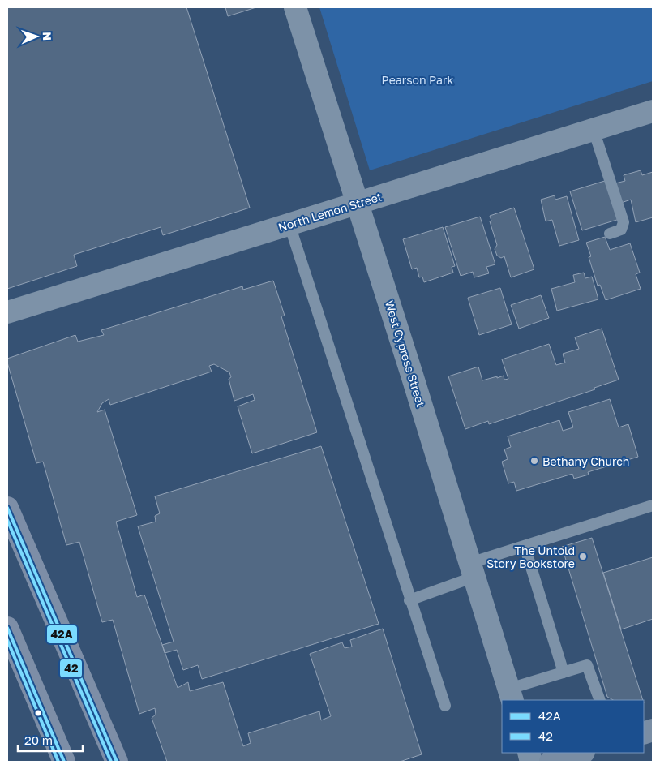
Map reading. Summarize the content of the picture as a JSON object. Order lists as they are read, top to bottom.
{
  "streets": {
    "street": ["North Lemon Street", "West Cypress Street"]
  },
  "crossings": [
    ["North Lemon Street", "West Cypress Street"]
  ],
  "parks": ["Pearson Park"],
  "places": ["Bethany Church", "The Untold Story Bookstore"],
  "lines": ["transit line 42A", "transit line 42"],
  "legend": ["42A", "42"],
  "scale_bar": "20 m",
  "north": "right"
}
